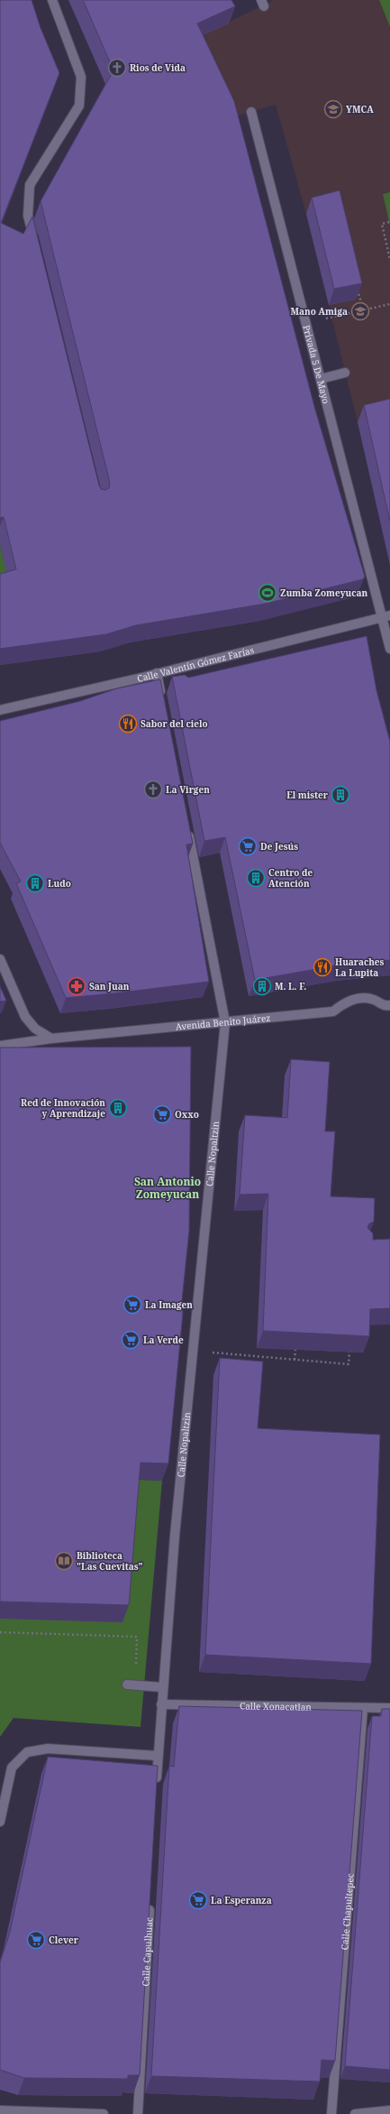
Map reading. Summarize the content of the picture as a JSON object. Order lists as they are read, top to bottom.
{
  "streets": {
    "street": [
      "Privada 5 De Mayo",
      "Calle Valentín Gómez Farías",
      "Avenida Benito Juárez",
      "Calle Nopaltzin",
      "Calle Xonacatlan",
      "Calle Chapultepec",
      "Calle Capulhuac"
    ]
  },
  "crossings": [
    ["Privada 5 De Mayo", "Calle Valentín Gómez Farías"],
    ["Avenida Benito Juárez", "Calle Nopaltzin"],
    ["Calle Nopaltzin", "Calle Xonacatlan"],
    ["Calle Xonacatlan", "Calle Chapultepec"]
  ],
  "districts": ["San Antonio Zomeyucan"],
  "places": {
    "church": ["Rios de Vida", "La Virgen"],
    "school or university": ["YMCA", "Mano Amiga"],
    "sports": ["Zumba Zomeyucan"],
    "restaurant": ["Sabor del cielo", "Huaraches La Lupita"],
    "building": [
      "El mister",
      "Centro de Atención",
      "Ludo",
      "M. L. F.",
      "Red de Innovación y Aprendizaje"
    ],
    "supermarket": [
      "De Jesús",
      "Oxxo",
      "La Imagen",
      "La Verde",
      "La Esperanza",
      "Clever"
    ],
    "pharmacy": ["San Juan"],
    "library": ["Biblioteca \"Las Cuevitas\""]
  }
}
